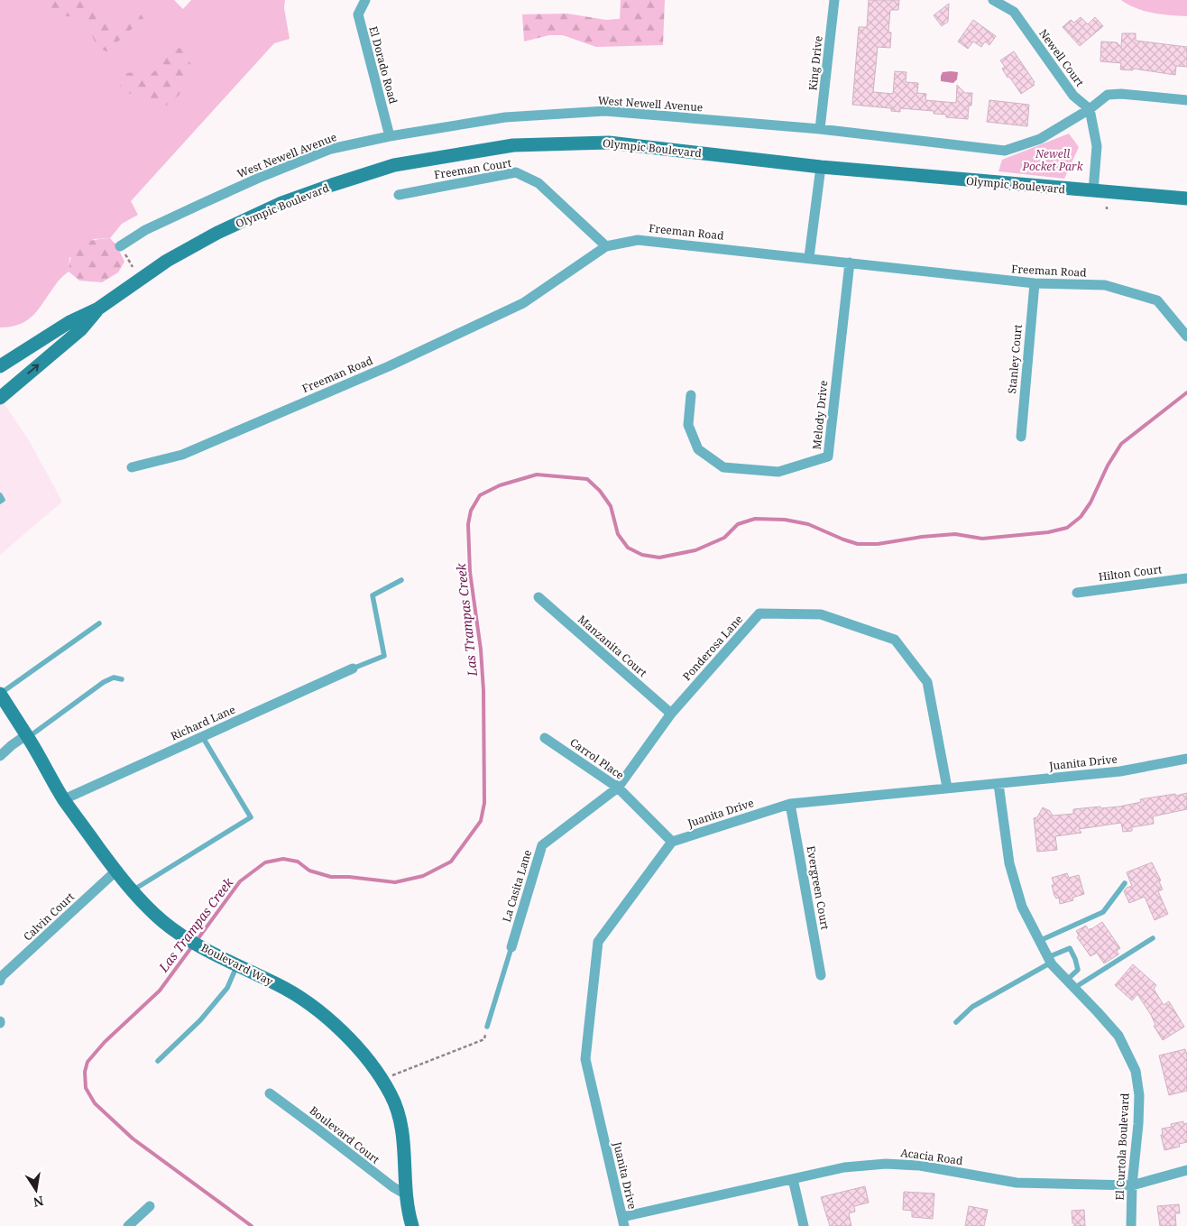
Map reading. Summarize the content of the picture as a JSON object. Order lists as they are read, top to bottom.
{
  "streets": {
    "main road": ["Olympic Boulevard", "Boulevard Way"],
    "street": [
      "Newell Court",
      "King Drive",
      "El Dorado Road",
      "West Newell Avenue",
      "Freeman Court",
      "Freeman Road",
      "Stanley Court",
      "Melody Drive",
      "Hilton Court",
      "Manzanita Court",
      "Ponderosa Lane",
      "Richard Lane",
      "Carrol Place",
      "Juanita Drive",
      "La Casita Lane",
      "Evergreen Court",
      "Calvin Court",
      "Boulevard Court",
      "El Curtola Boulevard",
      "Acacia Road"
    ]
  },
  "crossings": [
    ["Newell Court", "West Newell Avenue"],
    ["King Drive", "West Newell Avenue"],
    ["El Dorado Road", "West Newell Avenue"],
    ["Freeman Court", "Freeman Road"],
    ["Freeman Road", "Stanley Court"],
    ["Freeman Road", "Melody Drive"],
    ["Manzanita Court", "Ponderosa Lane"],
    ["Ponderosa Lane", "Carrol Place"],
    ["Ponderosa Lane", "Juanita Drive"],
    ["Ponderosa Lane", "La Casita Lane"],
    ["Richard Lane", "Boulevard Way"],
    ["Carrol Place", "Juanita Drive"],
    ["Carrol Place", "La Casita Lane"],
    ["Juanita Drive", "Evergreen Court"],
    ["Juanita Drive", "El Curtola Boulevard"],
    ["Juanita Drive", "Acacia Road"],
    ["Calvin Court", "Boulevard Way"],
    ["Boulevard Way", "Boulevard Court"],
    ["El Curtola Boulevard", "Acacia Road"]
  ],
  "water": ["Las Trampas Creek"],
  "parks": ["Newell Pocket Park"],
  "north": "bottom"
}
